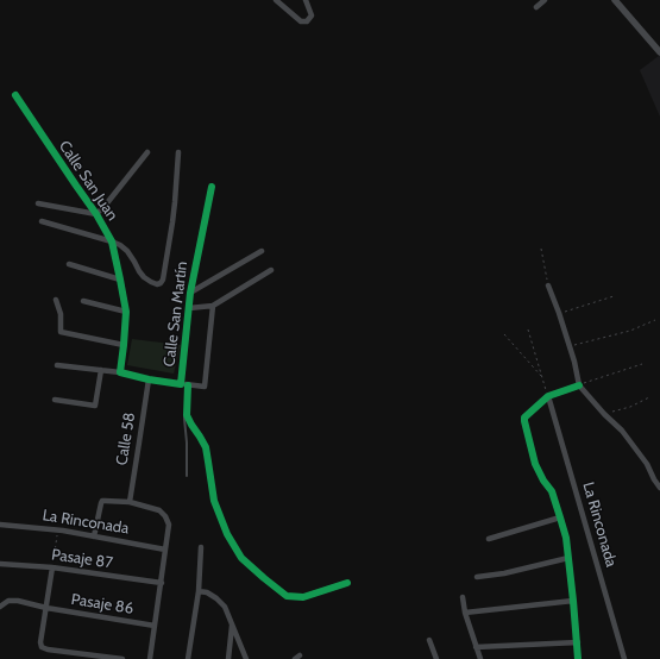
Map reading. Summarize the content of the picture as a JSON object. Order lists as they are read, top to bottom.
{
  "streets": {
    "street": [
      "Calle San Juan",
      "Calle San Martín",
      "Calle 58",
      "La Rinconada",
      "Pasaje 87",
      "Pasaje 86"
    ]
  },
  "crossings": [
    ["Calle San Martín", "Calle 58"]
  ]
}
